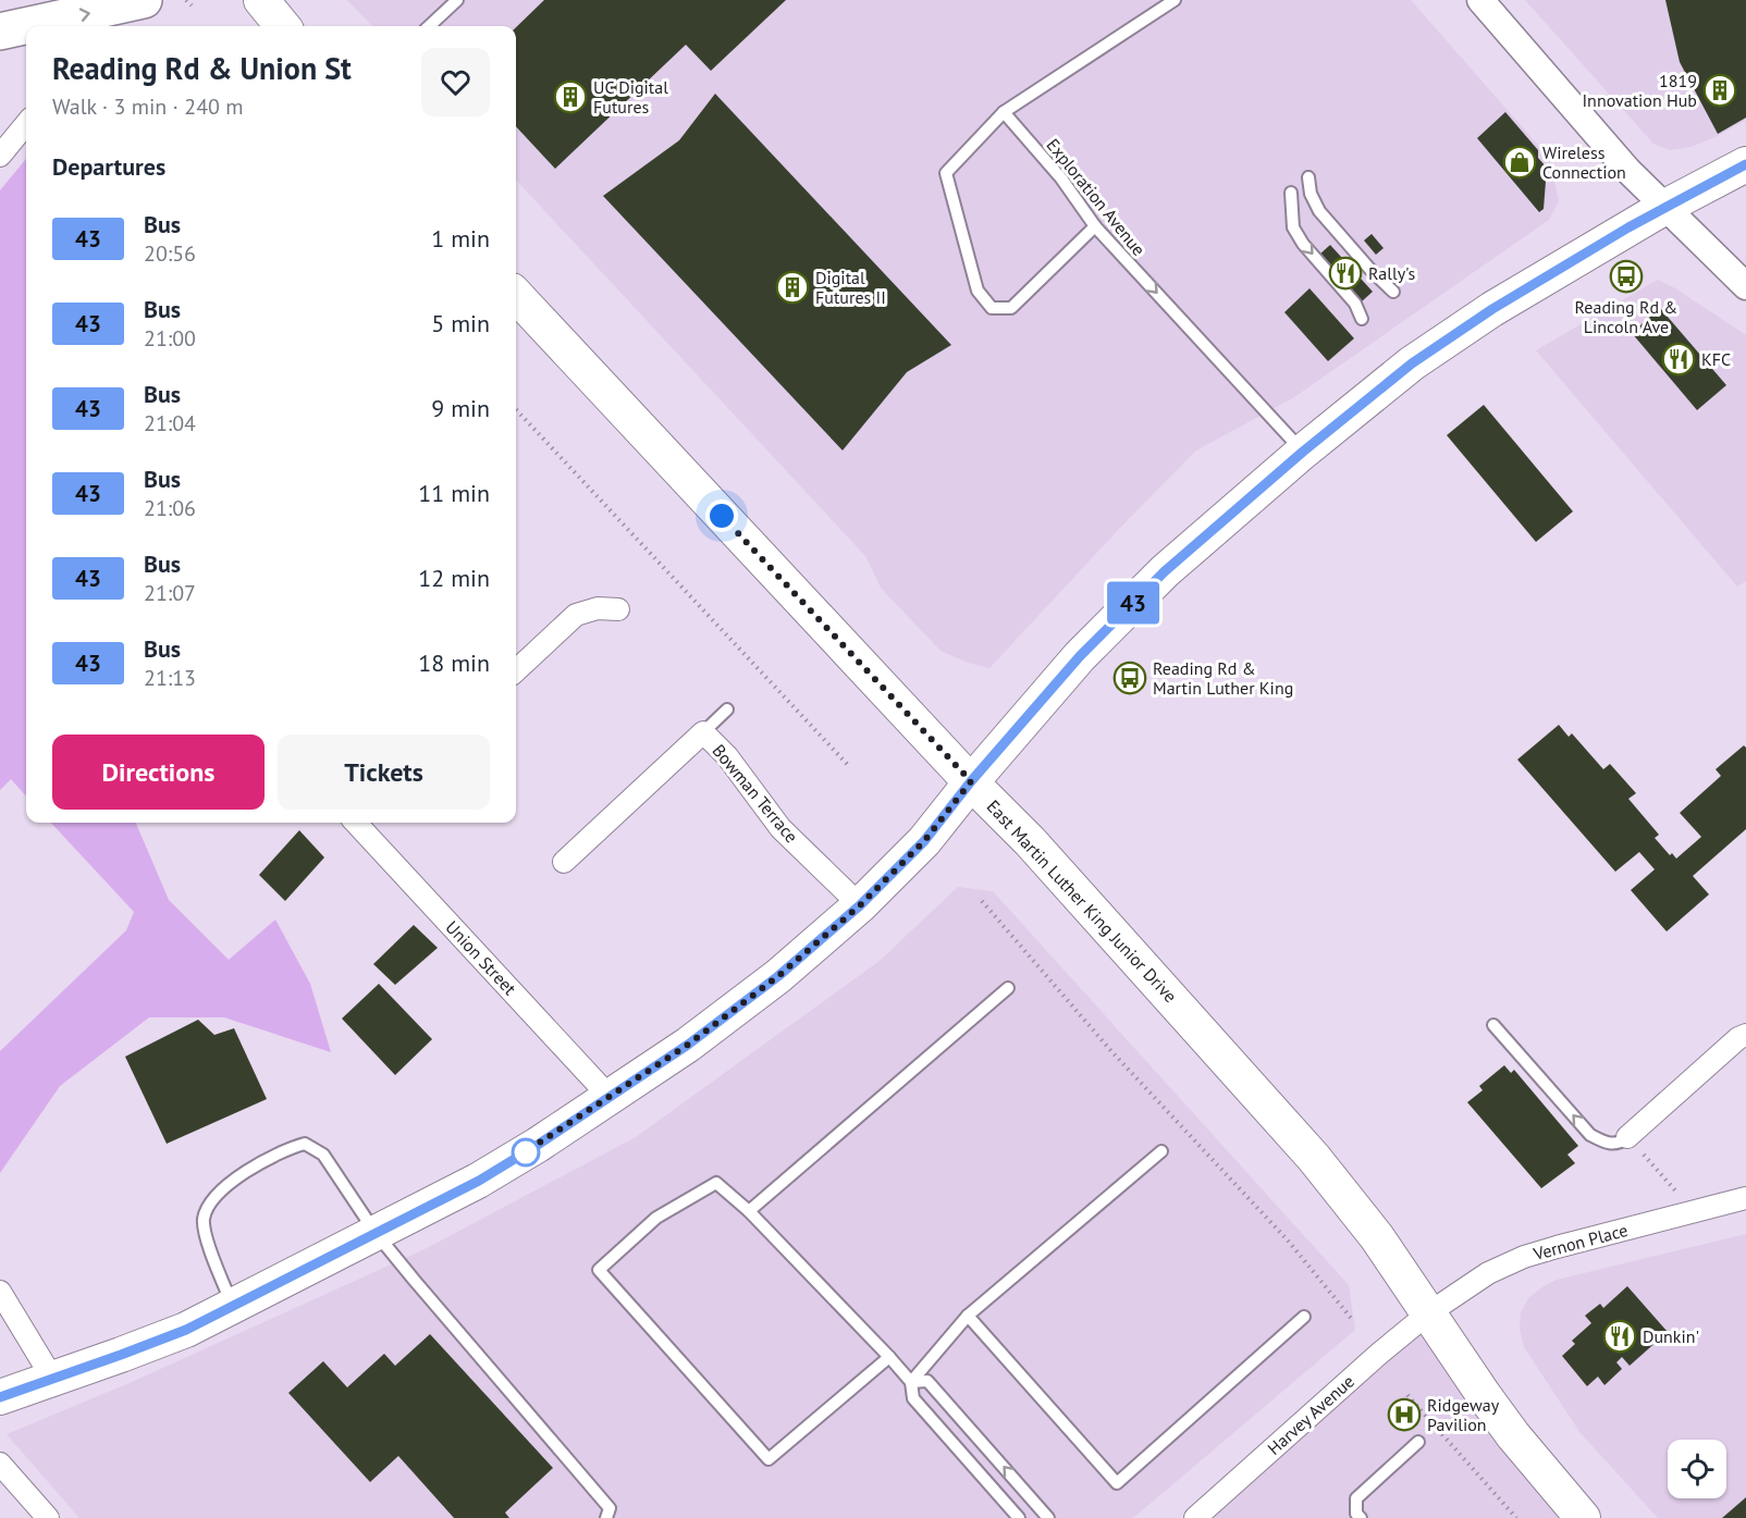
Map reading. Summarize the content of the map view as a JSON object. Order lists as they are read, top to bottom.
{
  "streets": {
    "main road": ["East Martin Luther King Junior Drive"],
    "street": [
      "Bowman Terrace",
      "Union Street",
      "Vernon Place",
      "Harvey Avenue"
    ],
    "lane": ["Exploration Avenue"]
  },
  "crossings": [
    ["East Martin Luther King Junior Drive", "Vernon Place"],
    ["East Martin Luther King Junior Drive", "Harvey Avenue"],
    ["Vernon Place", "Harvey Avenue"]
  ],
  "one_way": ["Exploration Avenue"],
  "places": {
    "building": ["1819 Innovation Hub", "UC Digital Futures", "Digital Futures II"],
    "shop": ["Wireless Connection"],
    "restaurant": ["Rally's", "KFC", "Dunkin'"],
    "bus stop": ["Reading Rd & Lincoln Ave", "Reading Rd & Martin Luther King"],
    "hospital": ["Ridgeway Pavilion"]
  },
  "lines": ["bus line 43"],
  "page": {
    "on_map": "43",
    "heading": [
      ["Reading Rd & Union St", "Walk · 3 min · 240 m"],
      "Departures"
    ],
    "list": [
      {
        "mark": "43",
        "name": "Bus",
        "note": "20:56",
        "value": "1 min"
      },
      {
        "mark": "43",
        "name": "Bus",
        "note": "21:00",
        "value": "5 min"
      },
      {
        "mark": "43",
        "name": "Bus",
        "note": "21:04",
        "value": "9 min"
      },
      {
        "mark": "43",
        "name": "Bus",
        "note": "21:06",
        "value": "11 min"
      },
      {
        "mark": "43",
        "name": "Bus",
        "note": "21:07",
        "value": "12 min"
      },
      {
        "mark": "43",
        "name": "Bus",
        "note": "21:13",
        "value": "18 min"
      }
    ],
    "buttons": ["Directions", "Tickets"]
  }
}
